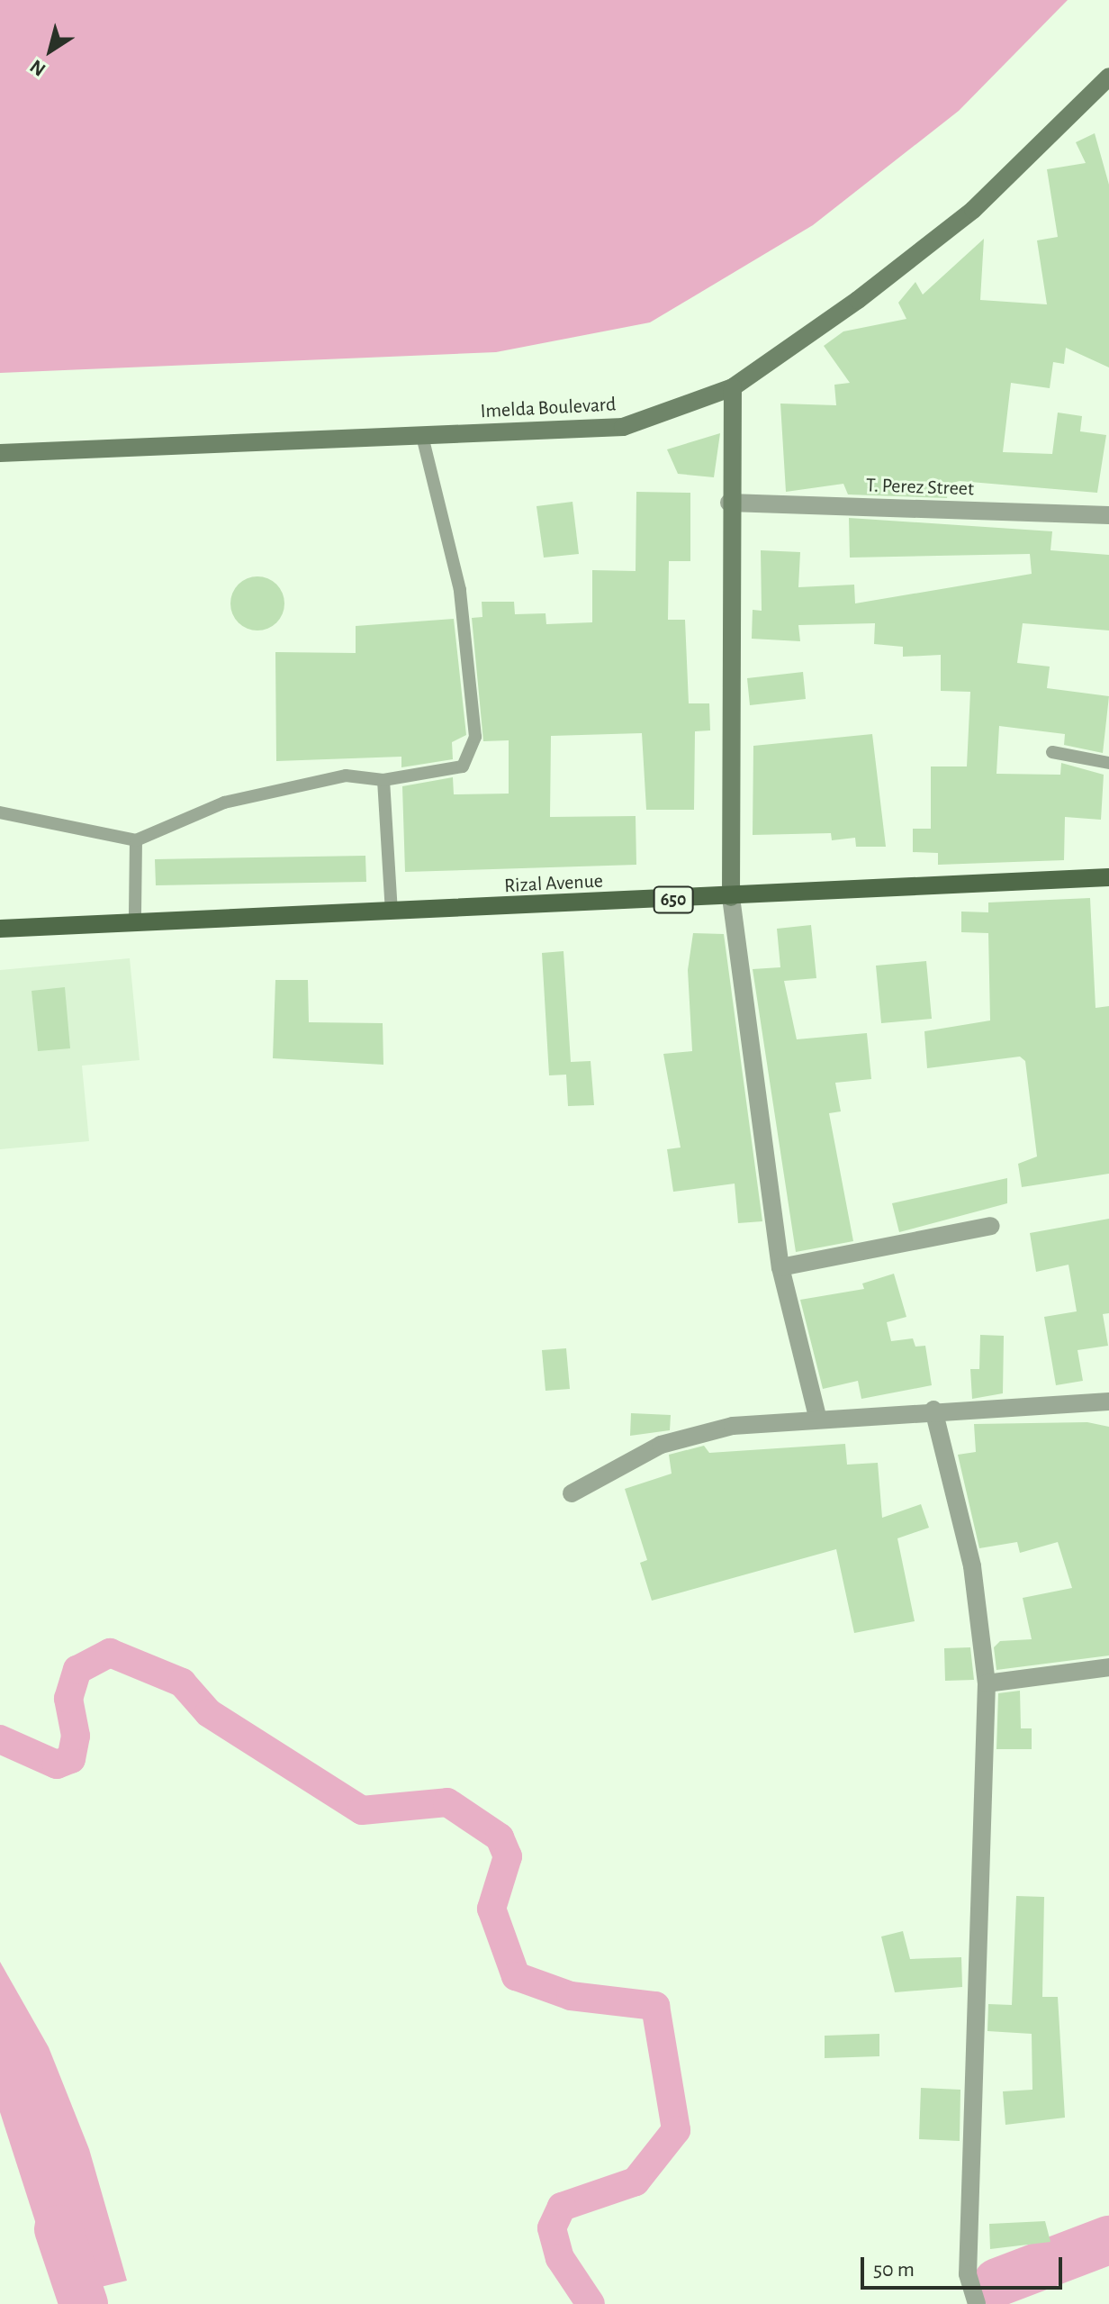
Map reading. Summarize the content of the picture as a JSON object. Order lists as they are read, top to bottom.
{
  "streets": {
    "main road": ["Imelda Boulevard", "Rizal Avenue", "650"],
    "street": ["T. Perez Street"]
  },
  "scale_bar": "50 m",
  "north": "bottom left"
}
